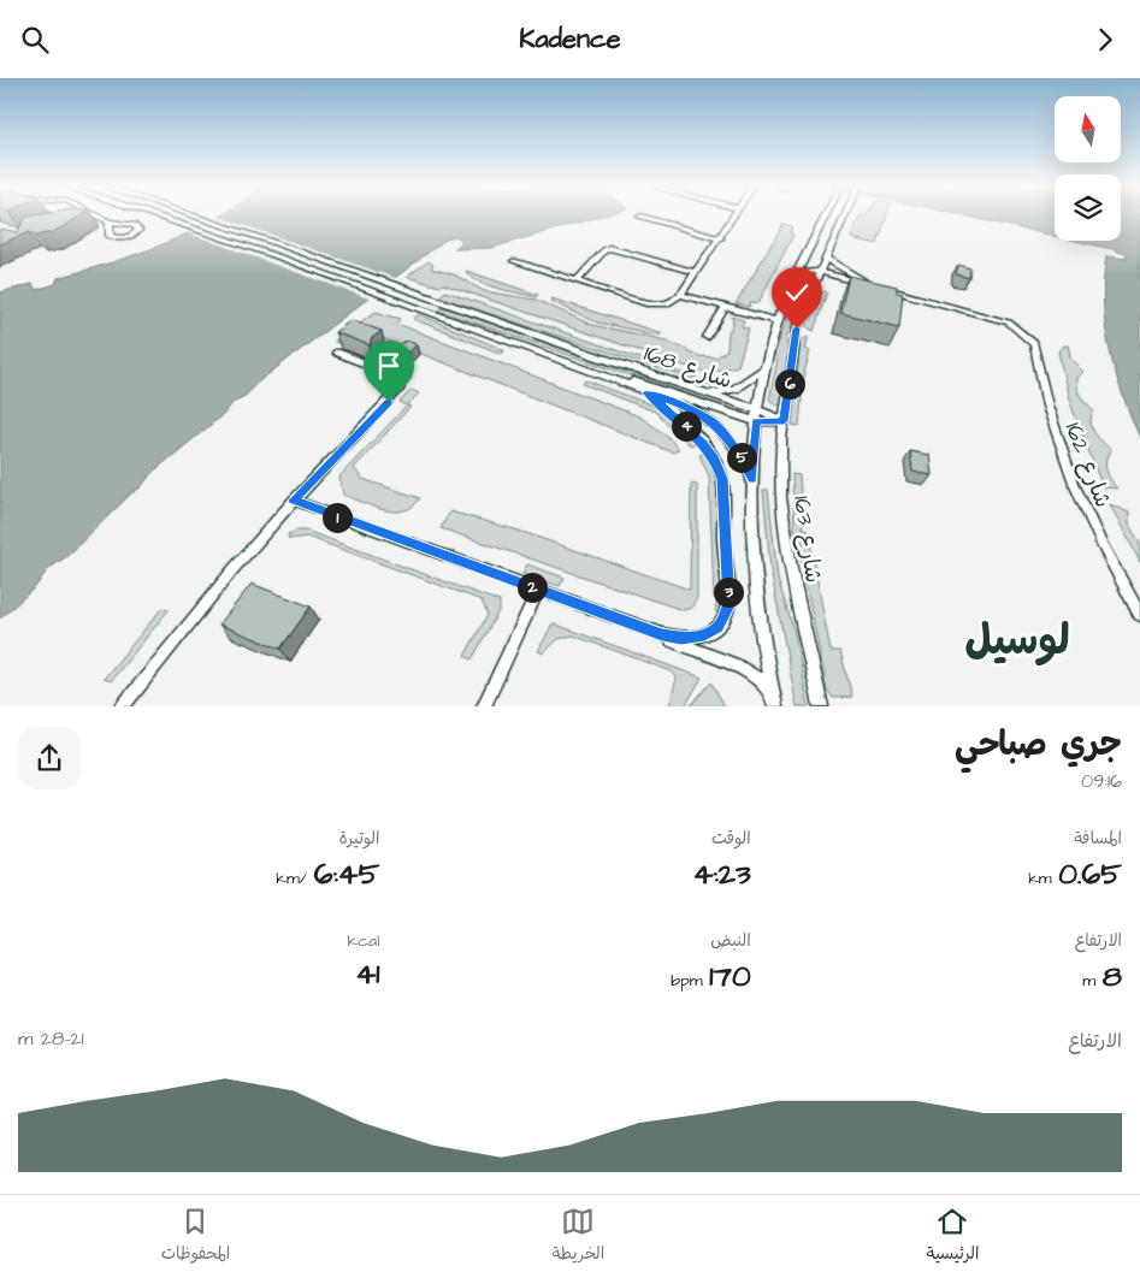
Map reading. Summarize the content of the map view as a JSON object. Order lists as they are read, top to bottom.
{
  "streets": {
    "street": ["شارع 168", "شارع 162", "شارع 163"]
  },
  "crossings": [
    ["شارع 168", "شارع 163"]
  ],
  "districts": ["لوسيل"],
  "north": "top",
  "page": {
    "header": "Kadence",
    "pins": [
      "6",
      "4",
      "5",
      "1",
      "2",
      "3"
    ],
    "heading": ["جري صباحي", "09:16"],
    "stats": [
      ["المسافة", "0.65 km"],
      ["الوقت", "4:23"],
      ["الوتيرة", "6:45 /km"],
      ["الارتفاع", "8 m"],
      ["النبض", "170 bpm"],
      ["kcal", "41"]
    ],
    "chart": ["الارتفاع", "21–28 m"],
    "tabs": ["الرئيسية", "الخريطة", "المحفوظات"]
  }
}
